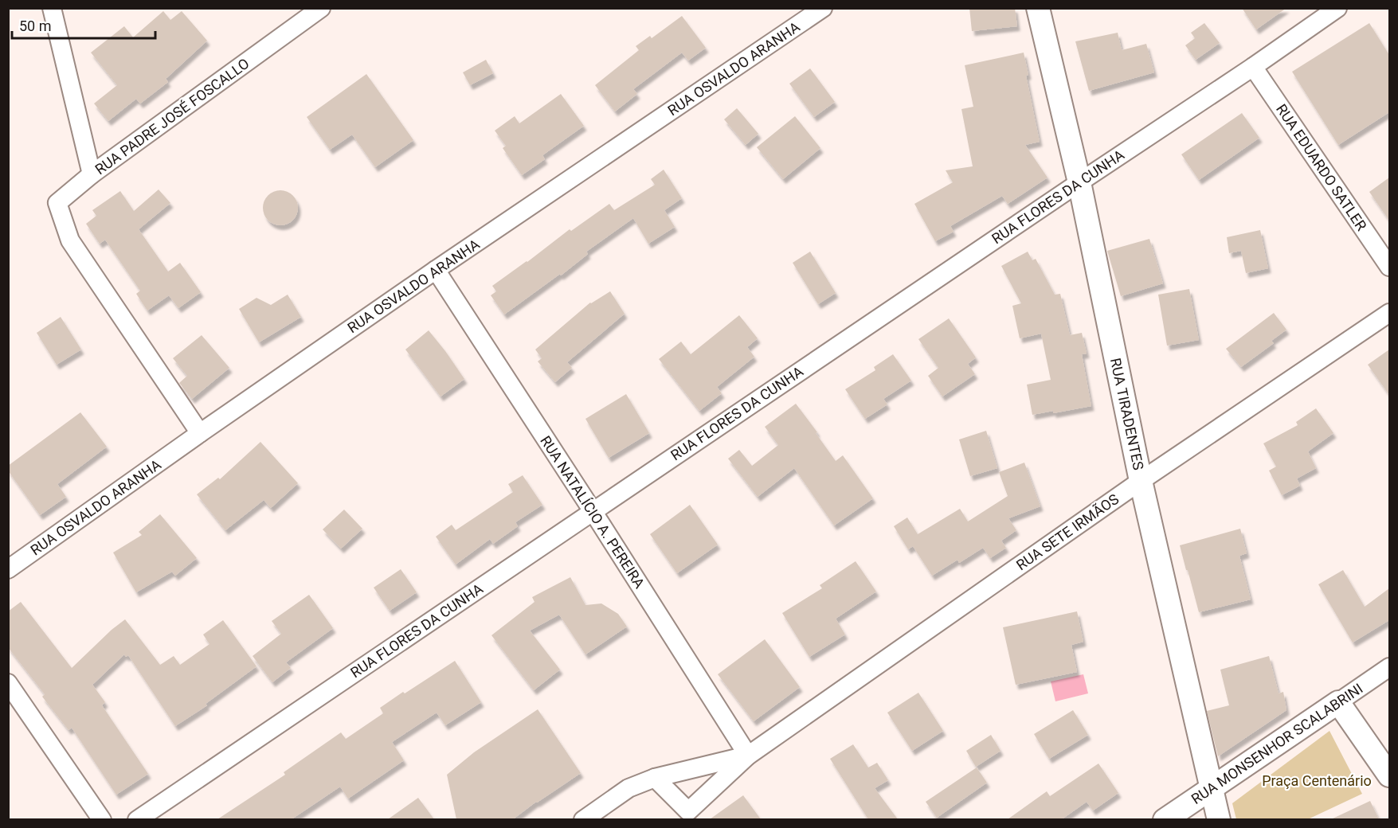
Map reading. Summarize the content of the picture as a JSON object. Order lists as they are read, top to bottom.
{
  "streets": {
    "street": [
      "RUA OSVALDO ARANHA",
      "RUA PADRE JOSÉ FOSCALLO",
      "RUA EDUARDO SATLER",
      "RUA FLORES DA CUNHA",
      "RUA TIRADENTES",
      "RUA NATALÍCIO A. PEREIRA",
      "RUA SETE IRMÃOS",
      "RUA MONSENHOR SCALABRINI"
    ]
  },
  "crossings": [
    ["RUA OSVALDO ARANHA", "RUA PADRE JOSÉ FOSCALLO"],
    ["RUA OSVALDO ARANHA", "RUA NATALÍCIO A. PEREIRA"],
    ["RUA EDUARDO SATLER", "RUA FLORES DA CUNHA"],
    ["RUA FLORES DA CUNHA", "RUA TIRADENTES"],
    ["RUA FLORES DA CUNHA", "RUA NATALÍCIO A. PEREIRA"],
    ["RUA TIRADENTES", "RUA SETE IRMÃOS"],
    ["RUA TIRADENTES", "RUA MONSENHOR SCALABRINI"],
    ["RUA NATALÍCIO A. PEREIRA", "RUA SETE IRMÃOS"]
  ],
  "parks": ["Praça Centenário"],
  "scale_bar": "50 m"
}
